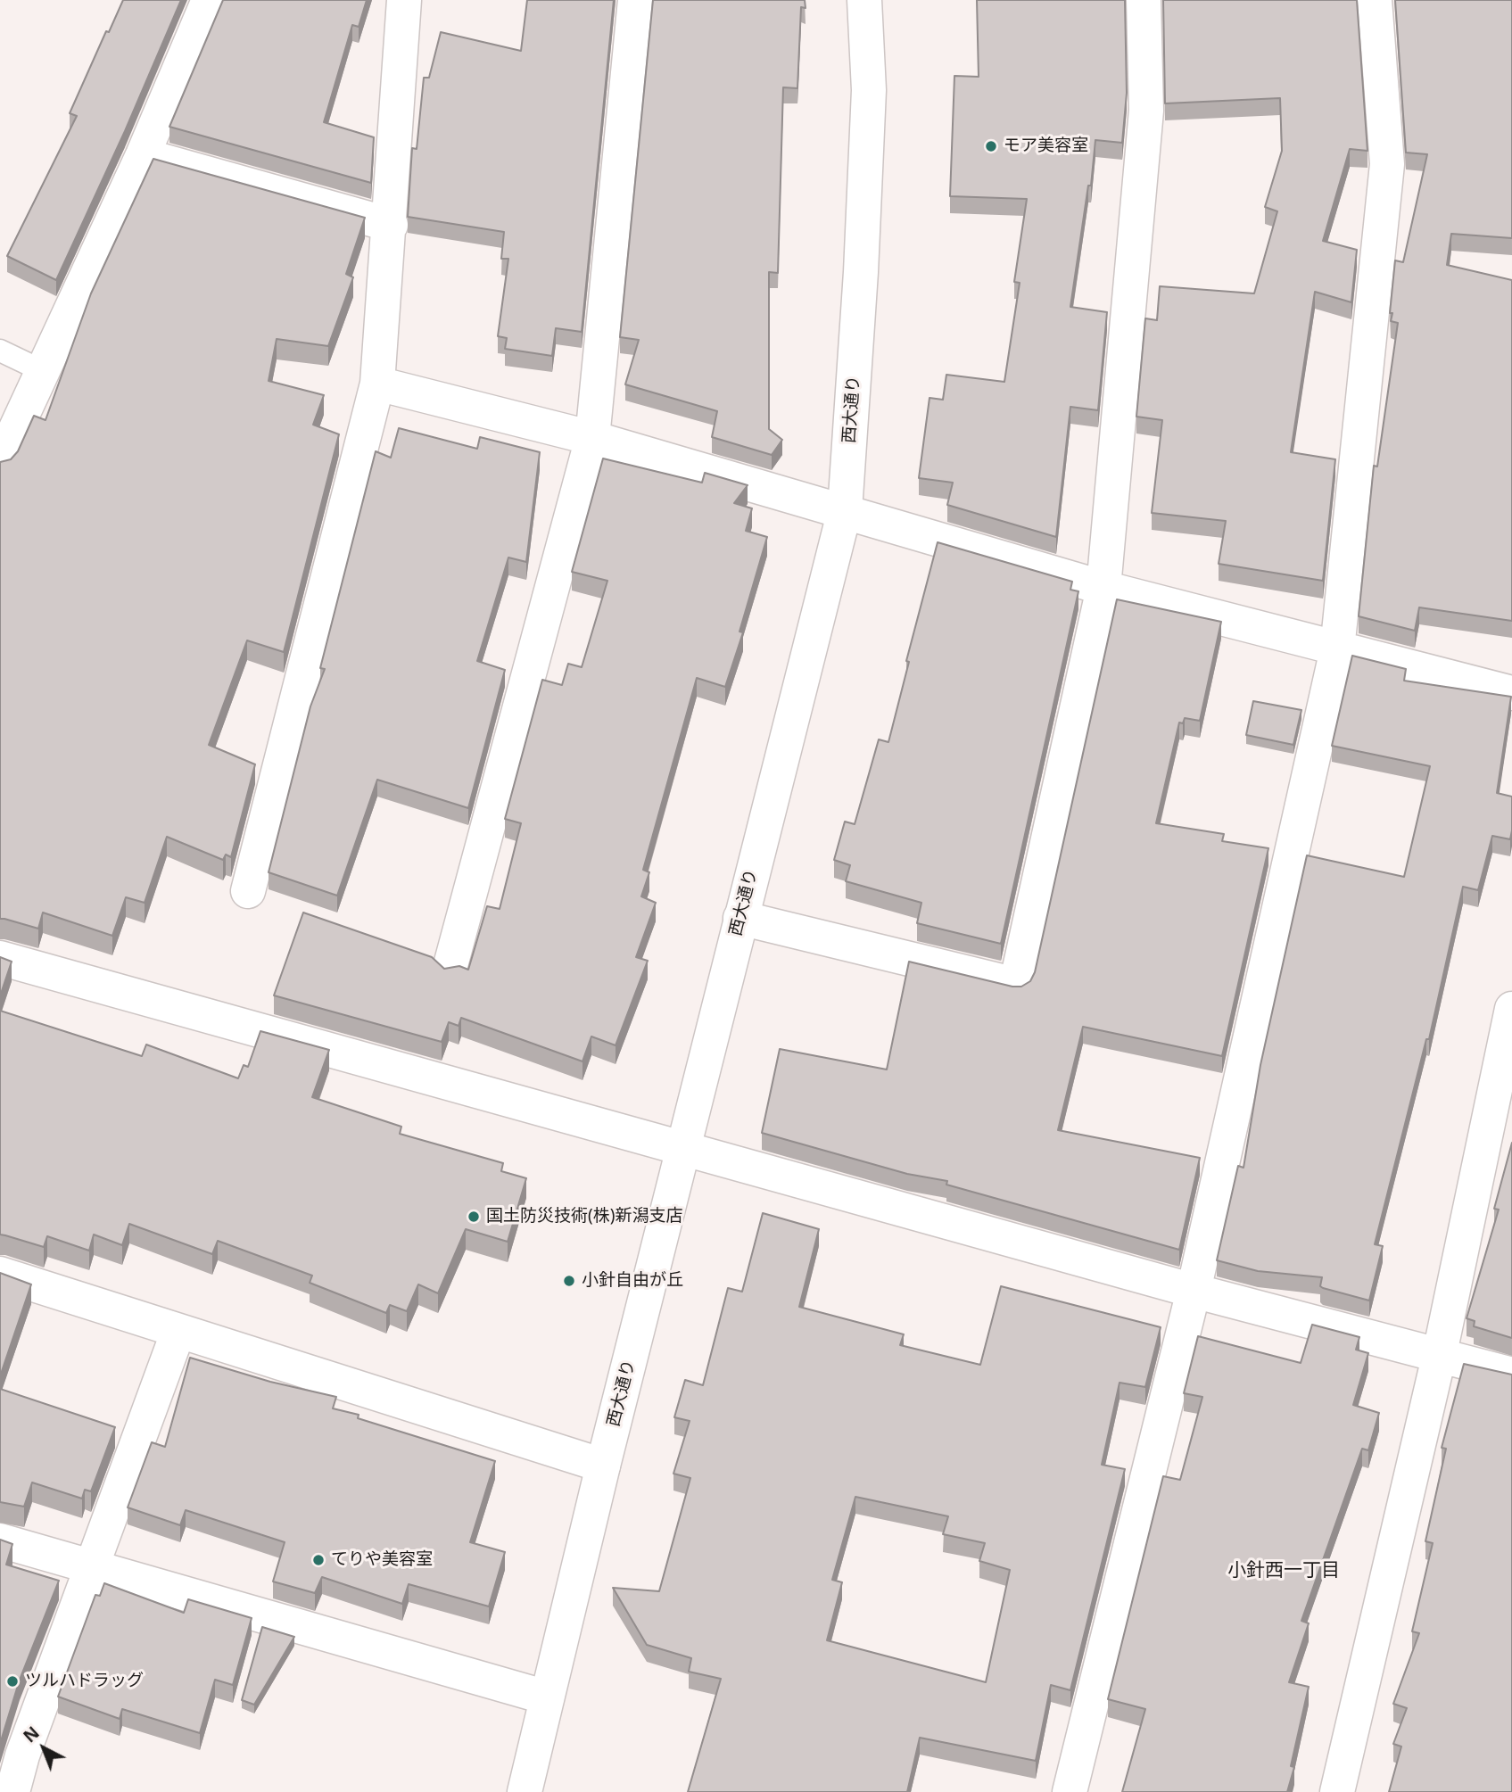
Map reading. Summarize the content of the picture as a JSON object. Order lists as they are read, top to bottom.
{
  "streets": {
    "street": ["西大通り"]
  },
  "districts": ["小針西一丁目"],
  "places": [
    "モア美容室",
    "国土防災技術(株)新潟支店",
    "小針自由が丘",
    "てりや美容室",
    "ツルハドラッグ"
  ],
  "north": "top left"
}
